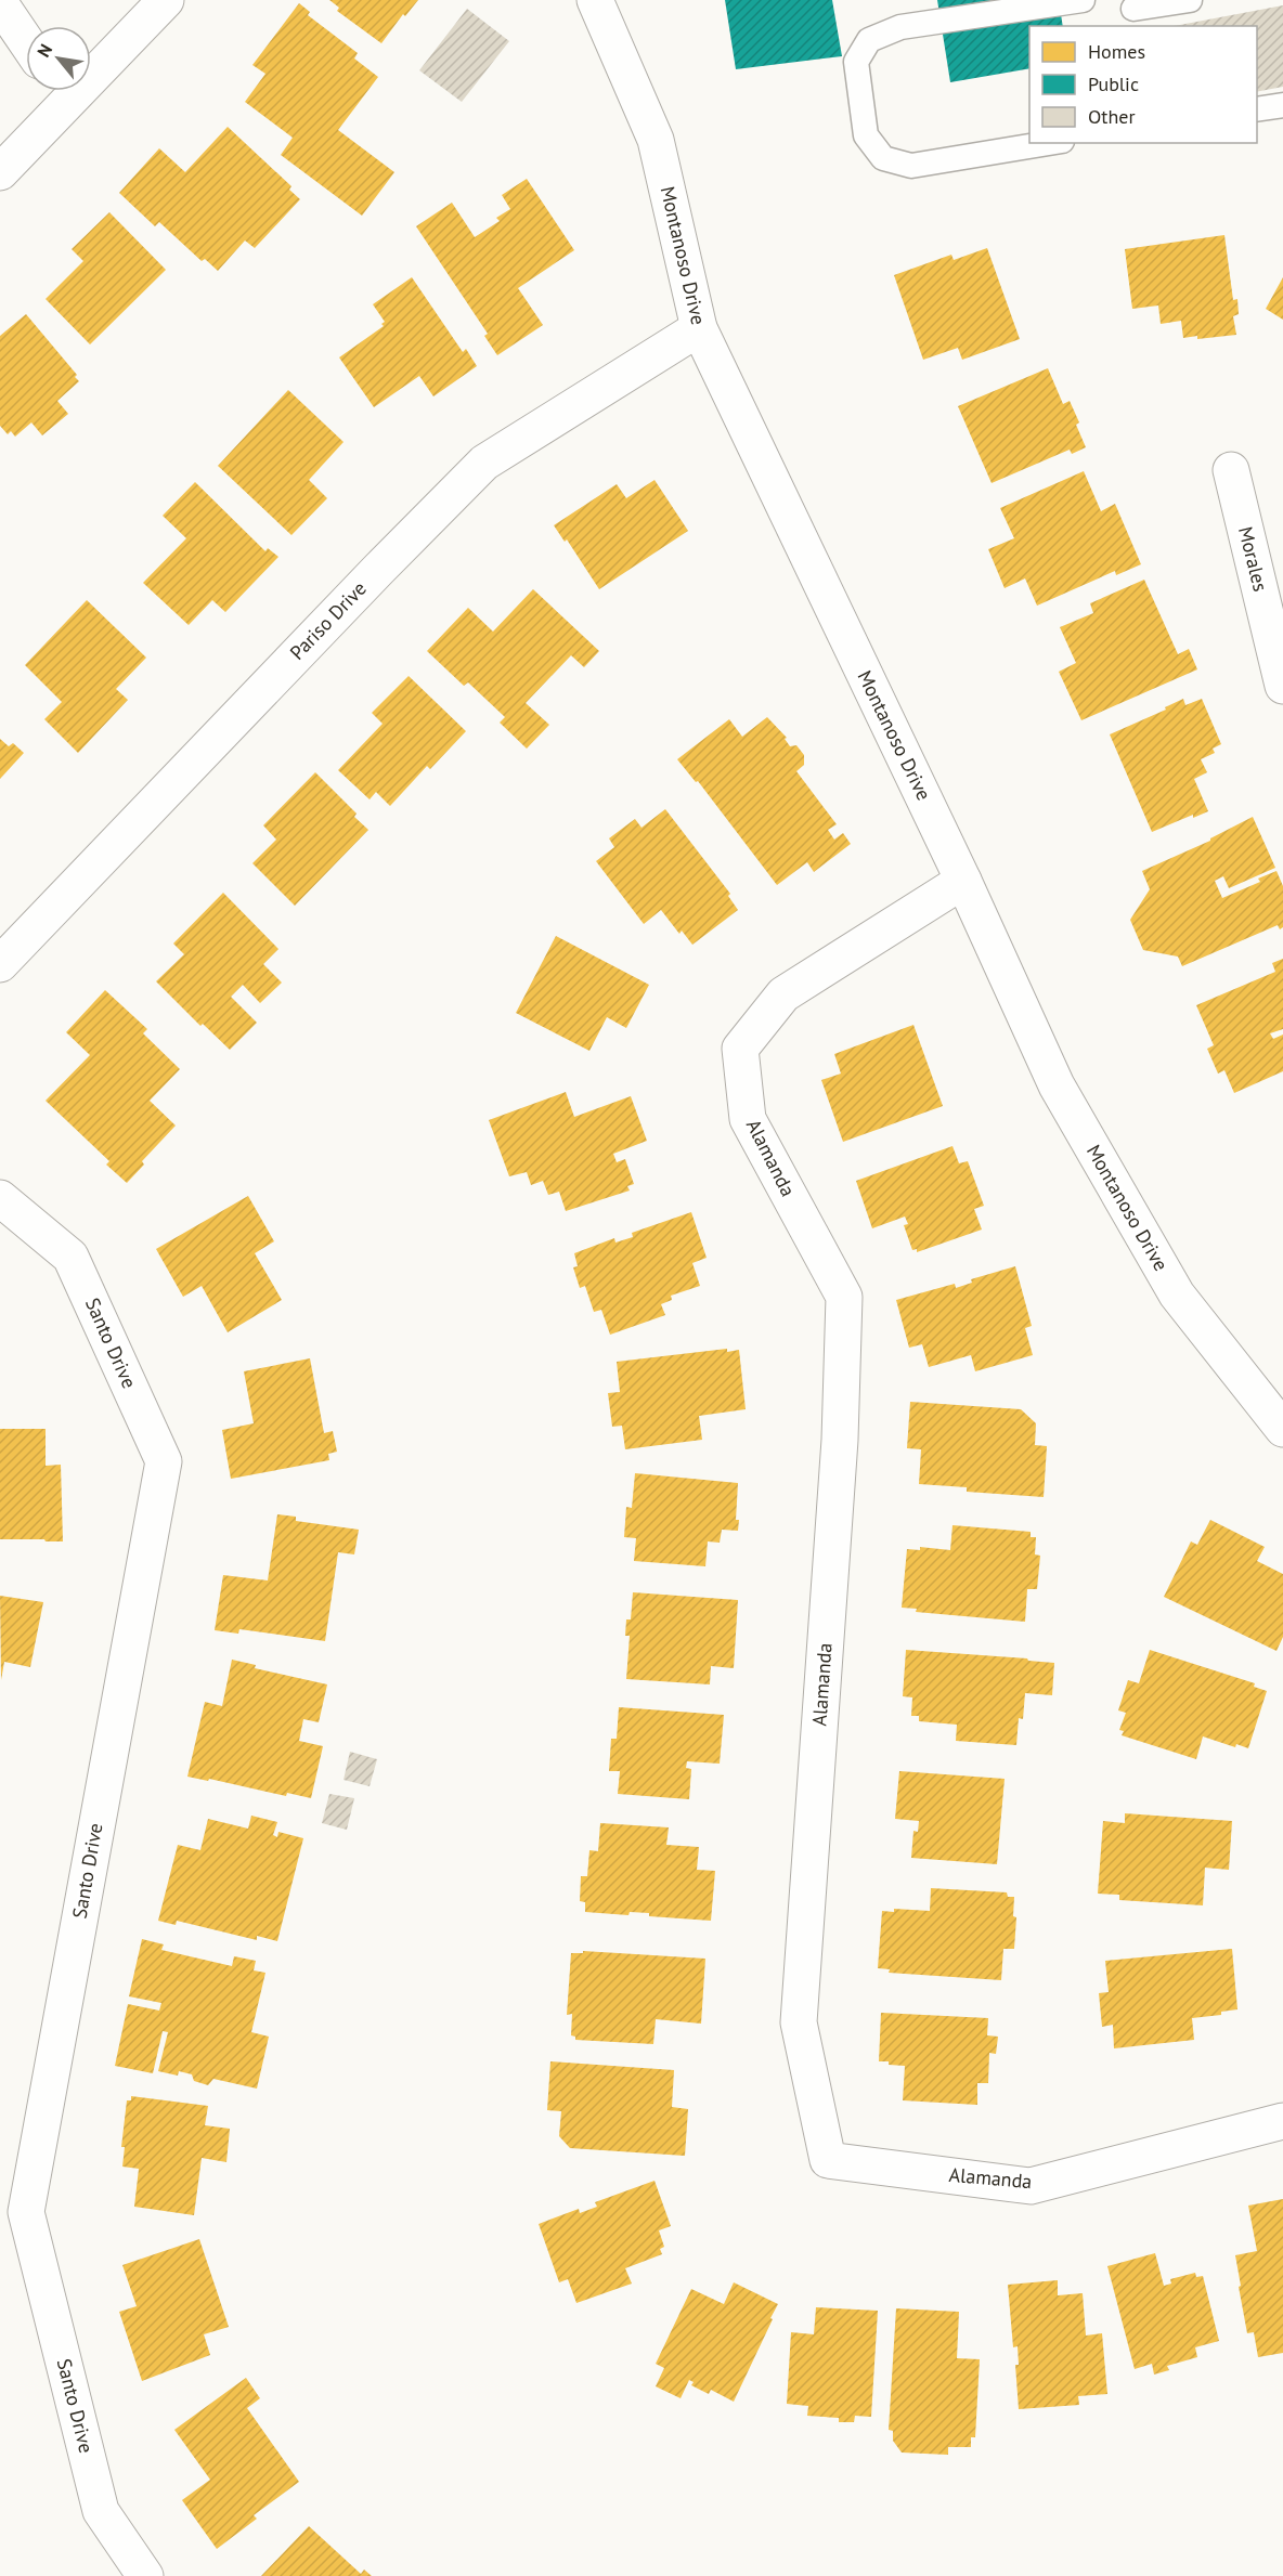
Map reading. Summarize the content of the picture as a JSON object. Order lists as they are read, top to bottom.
{
  "streets": {
    "street": [
      "Montanoso Drive",
      "Morales",
      "Pariso Drive",
      "Alamanda",
      "Santo Drive"
    ]
  },
  "crossings": [
    ["Montanoso Drive", "Pariso Drive"],
    ["Montanoso Drive", "Alamanda"]
  ],
  "legend": ["Homes", "Public", "Other"],
  "north": "top left"
}
